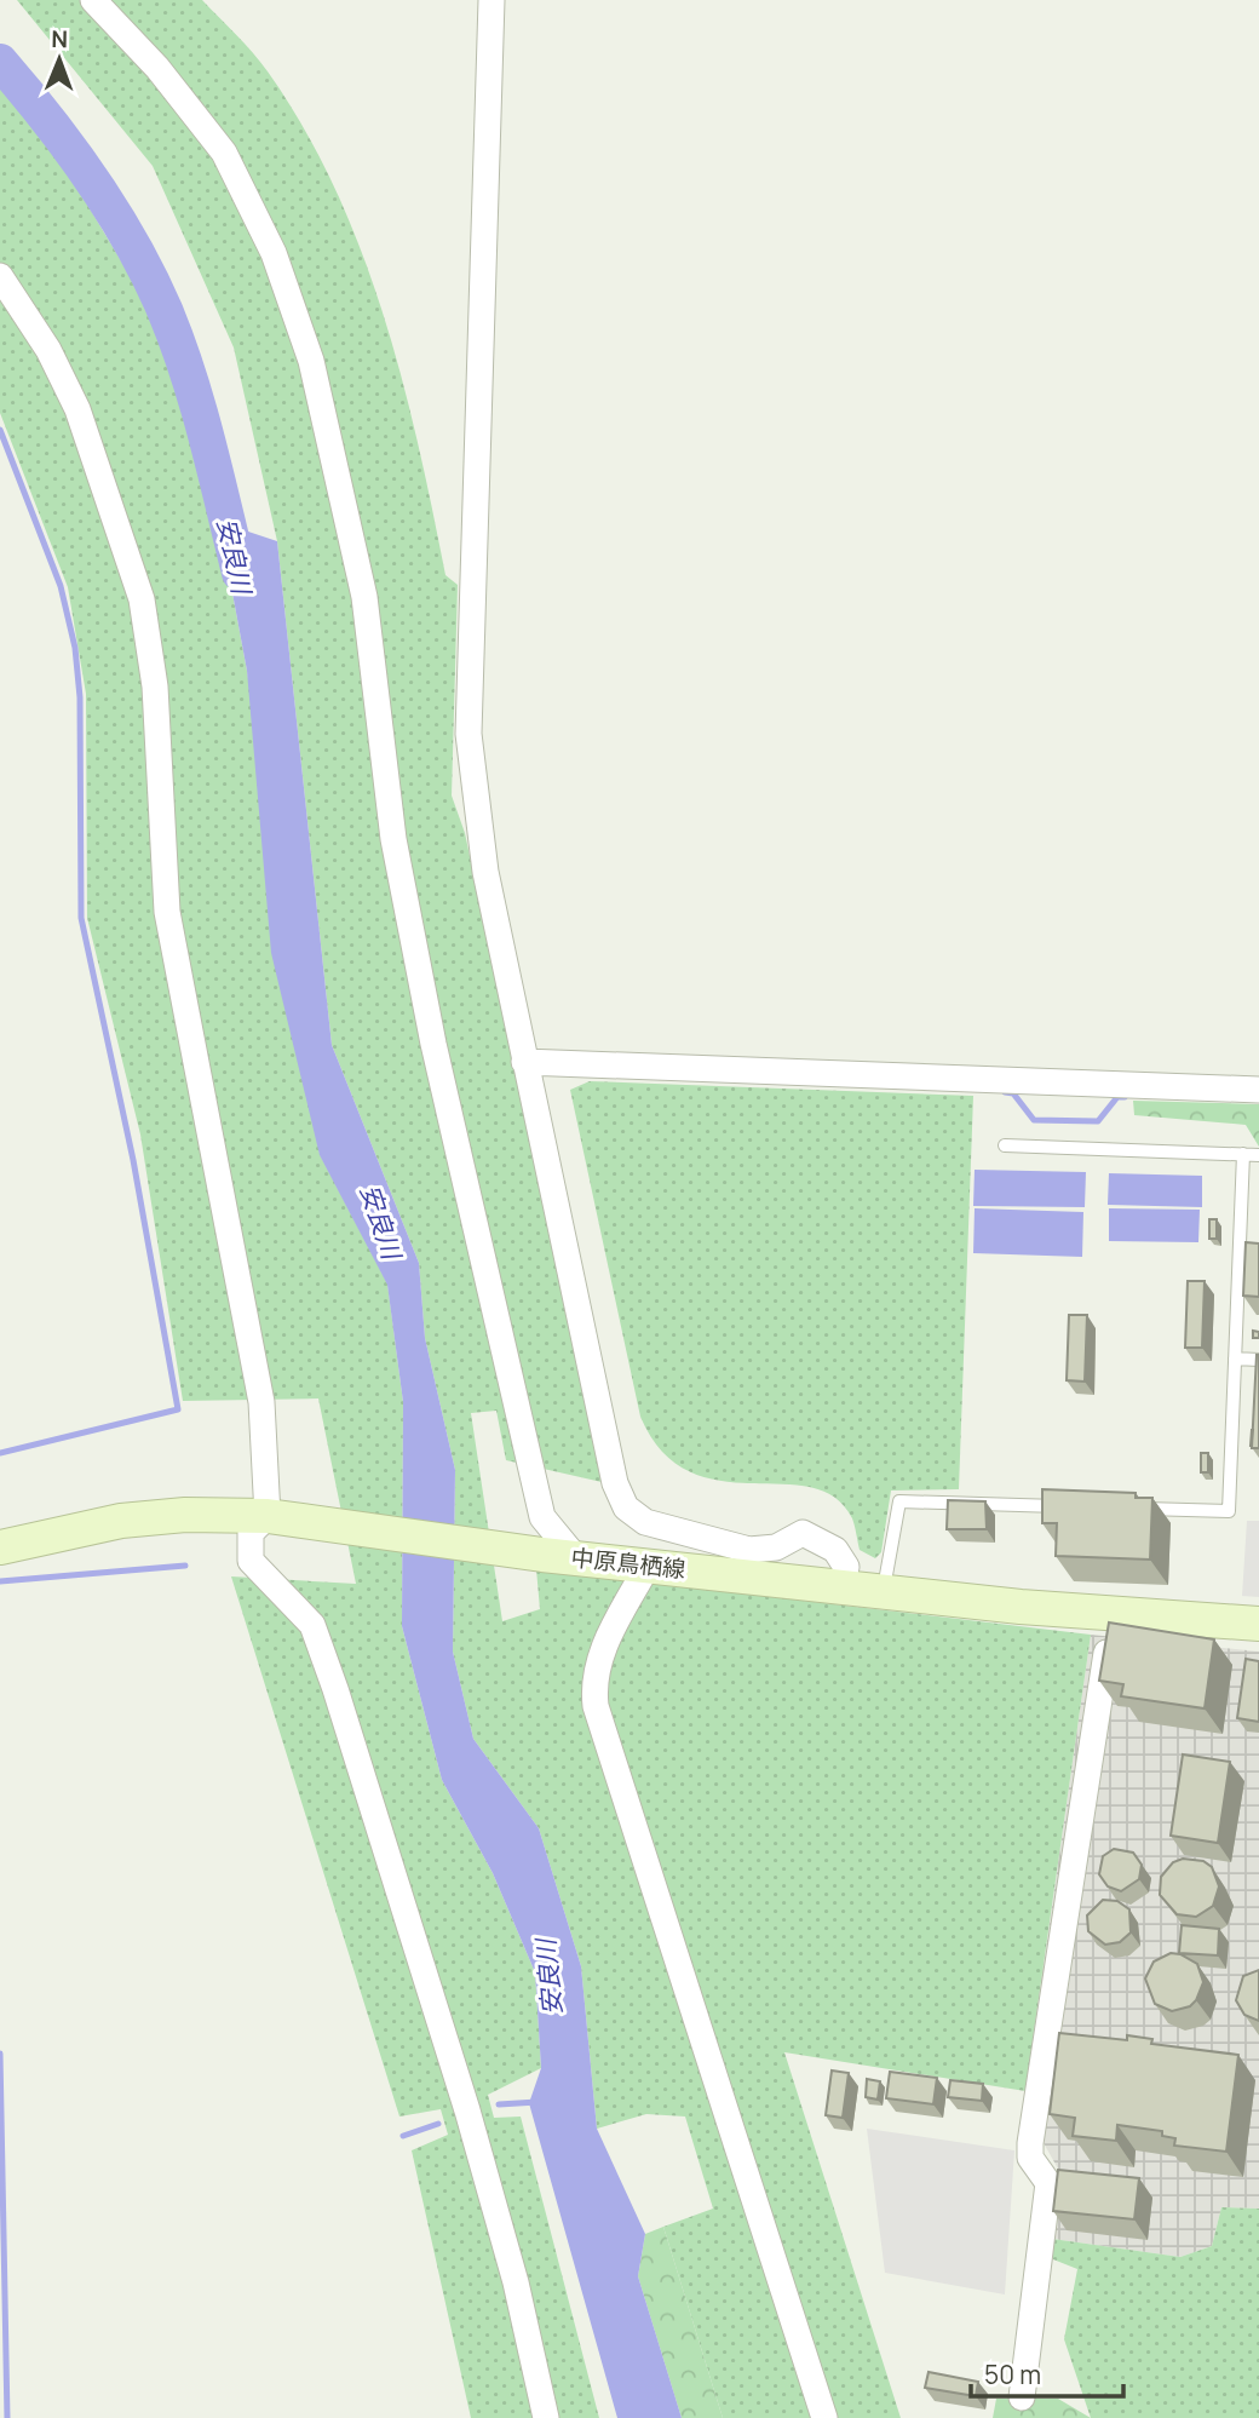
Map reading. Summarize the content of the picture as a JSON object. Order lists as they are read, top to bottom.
{
  "streets": {
    "main road": ["中原鳥栖線"]
  },
  "water": ["安良川"],
  "scale_bar": "50 m",
  "north": "top"
}
